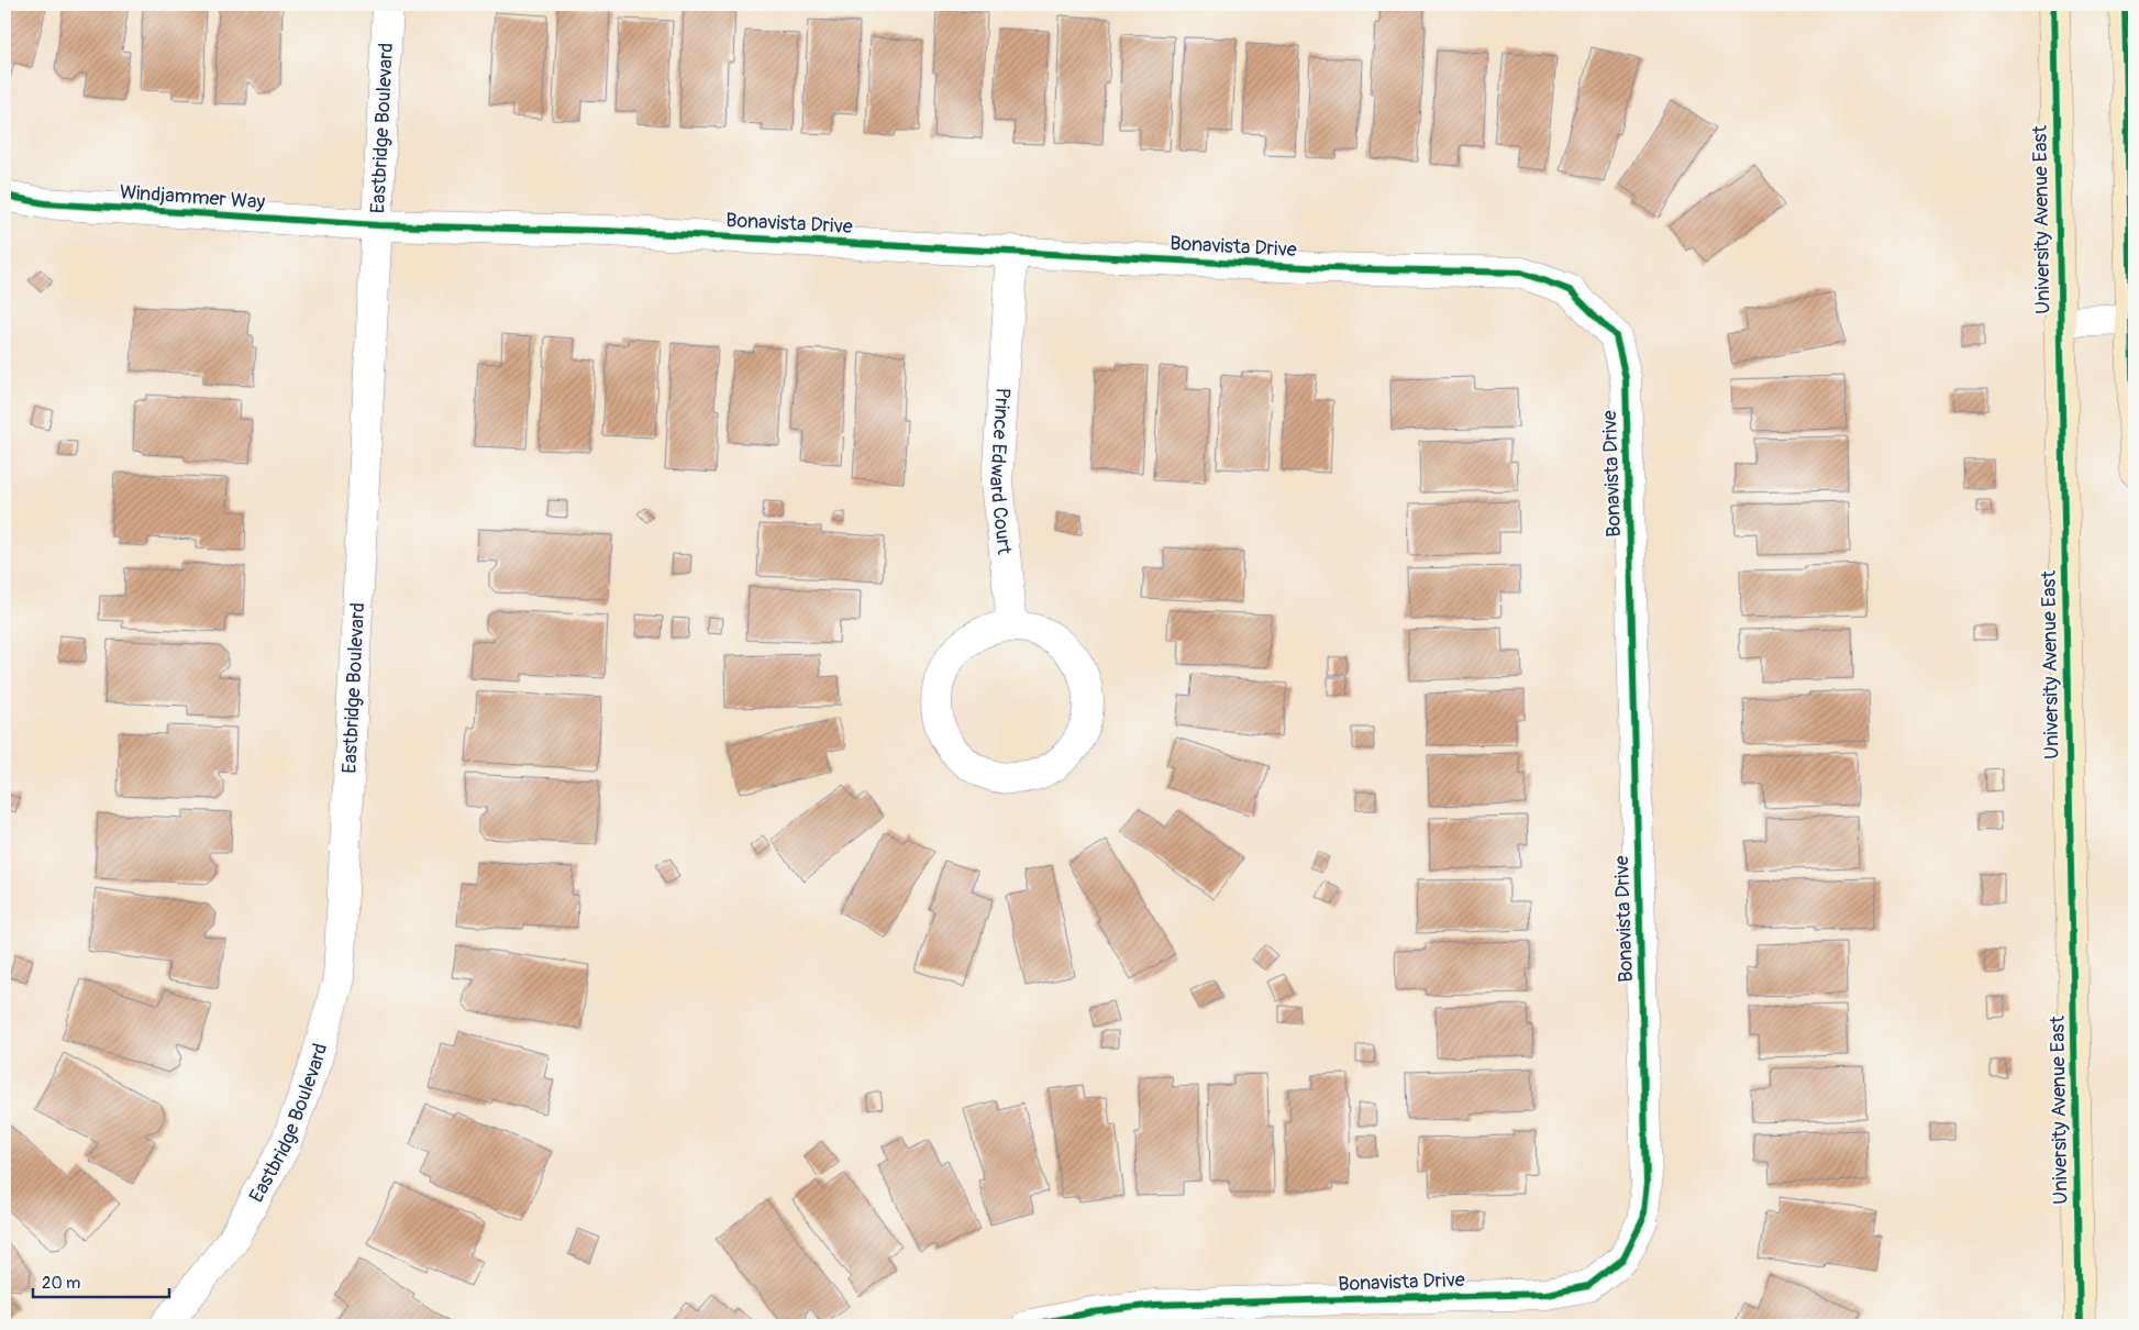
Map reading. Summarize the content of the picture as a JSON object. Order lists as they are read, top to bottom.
{
  "streets": {
    "main road": ["University Avenue East"],
    "street": [
      "Eastbridge Boulevard",
      "Windjammer Way",
      "Bonavista Drive",
      "Prince Edward Court"
    ]
  },
  "crossings": [
    ["Eastbridge Boulevard", "Windjammer Way"],
    ["Eastbridge Boulevard", "Bonavista Drive"],
    ["Windjammer Way", "Bonavista Drive"],
    ["Bonavista Drive", "Prince Edward Court"]
  ],
  "scale_bar": "20 m"
}
